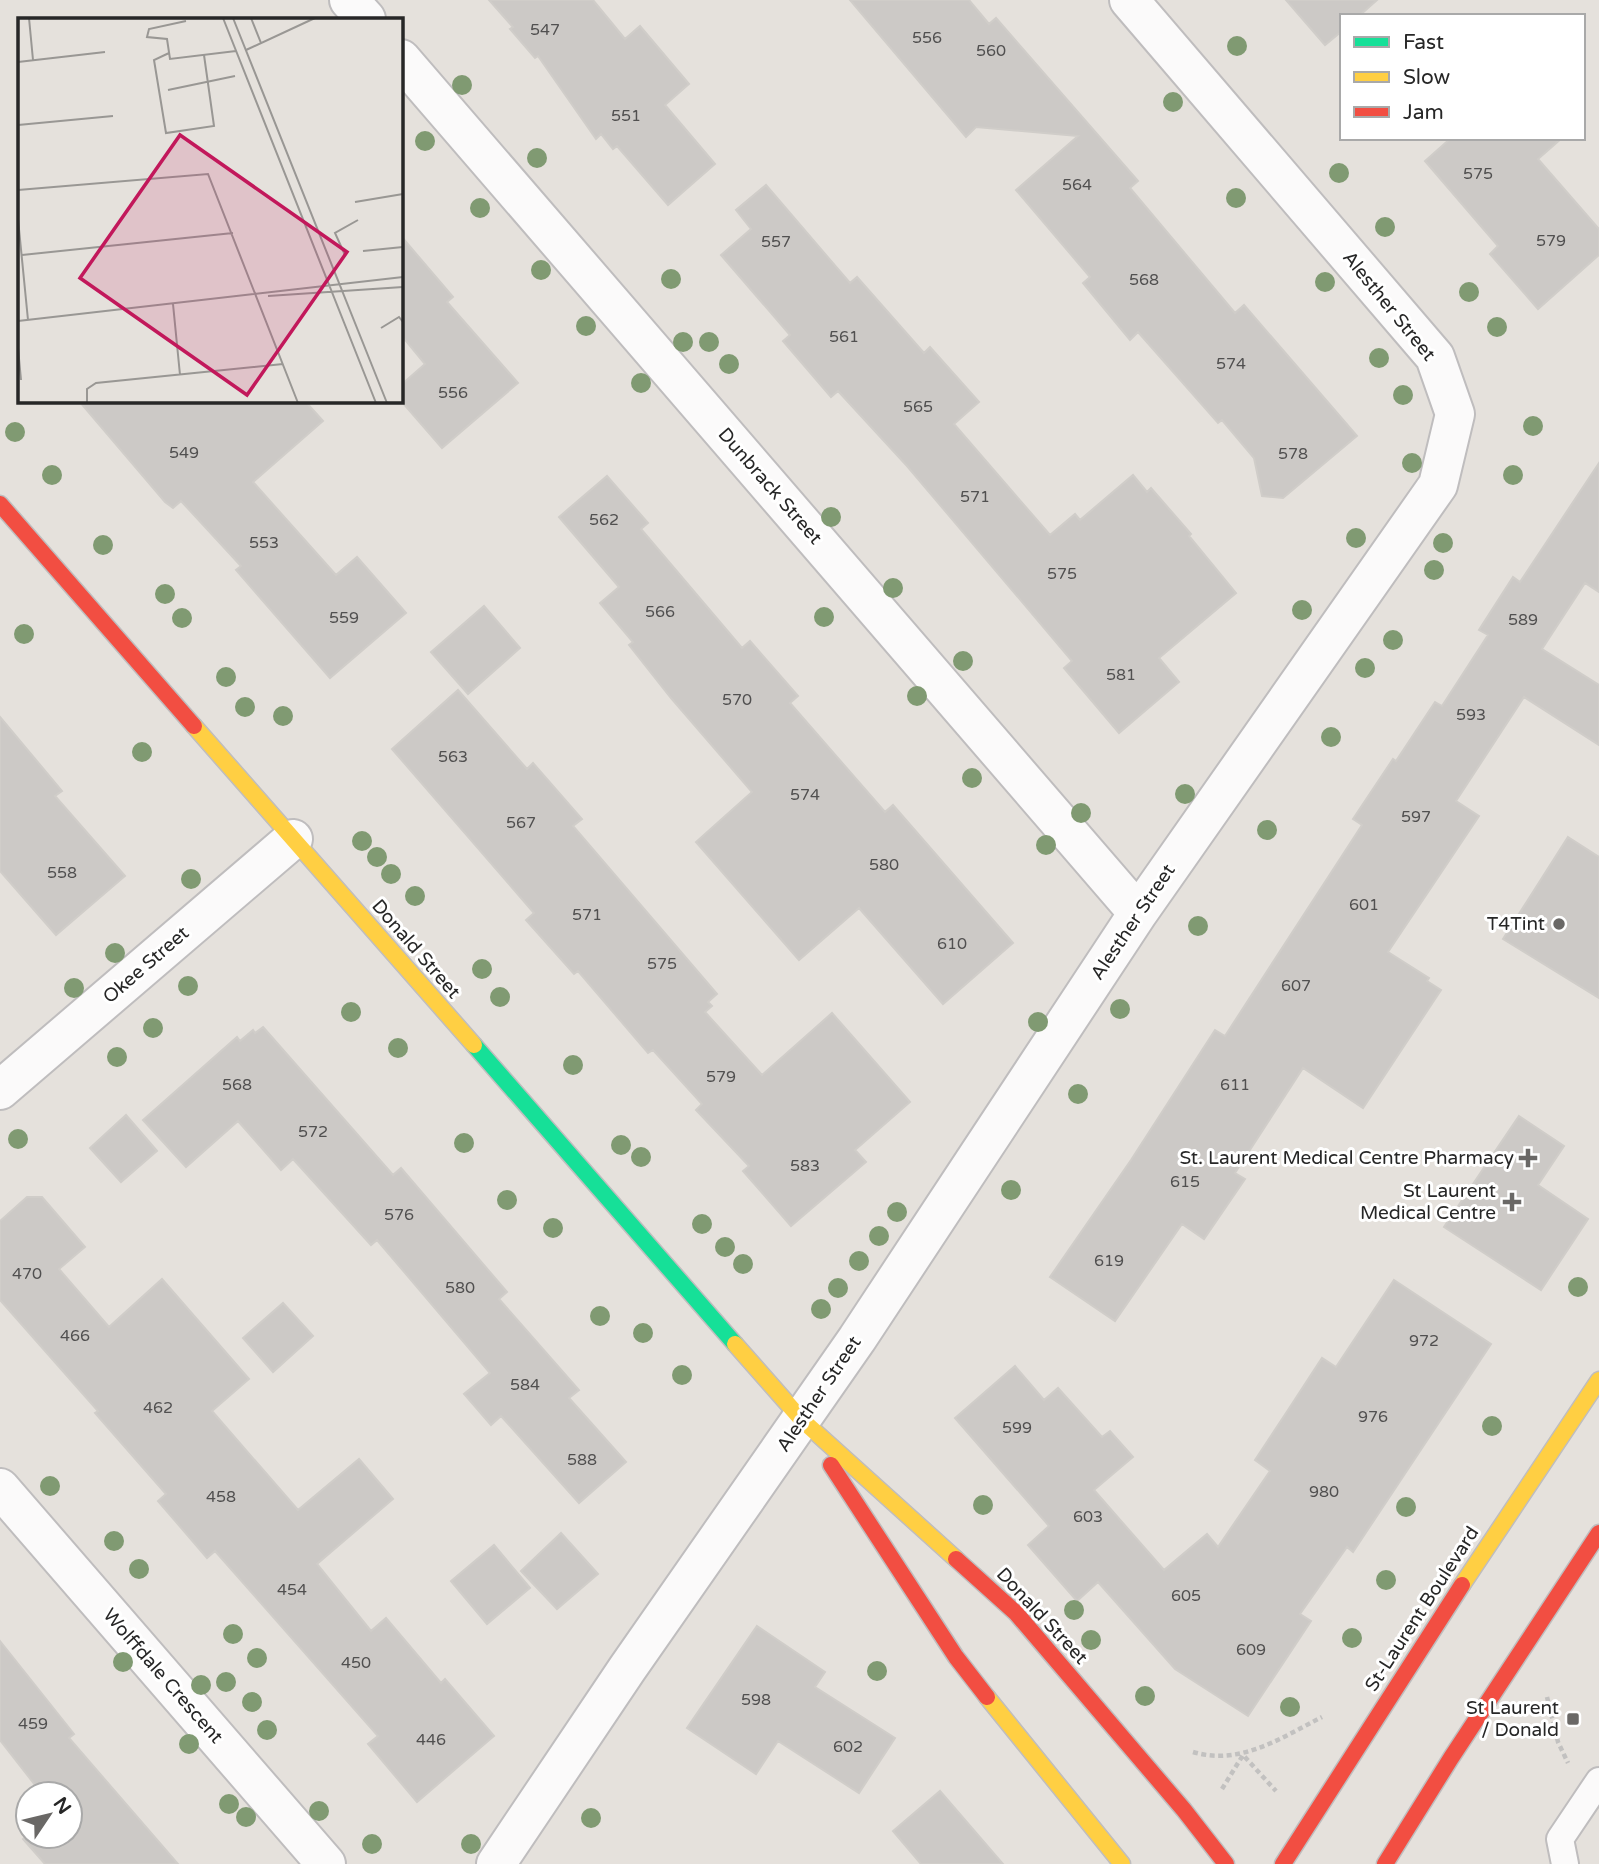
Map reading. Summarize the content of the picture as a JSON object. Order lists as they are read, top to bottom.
{
  "streets": {
    "street": [
      "Alesther Street",
      "Dunbrack Street",
      "Donald Street",
      "Okee Street",
      "St-Laurent Boulevard",
      "Wolffdale Crescent"
    ]
  },
  "crossings": [
    ["Alesther Street", "Dunbrack Street"],
    ["Alesther Street", "Donald Street"],
    ["Donald Street", "Okee Street"]
  ],
  "places": {
    "other": ["T4Tint"],
    "health": ["St. Laurent Medical Centre Pharmacy", "St Laurent Medical Centre"],
    "transit": ["St Laurent / Donald"]
  },
  "house_numbers": [
    "547",
    "556",
    "560",
    "551",
    "575",
    "564",
    "579",
    "557",
    "568",
    "561",
    "574",
    "556",
    "565",
    "549",
    "578",
    "571",
    "562",
    "553",
    "575",
    "566",
    "559",
    "589",
    "581",
    "570",
    "593",
    "563",
    "574",
    "597",
    "567",
    "580",
    "558",
    "601",
    "571",
    "610",
    "575",
    "607",
    "579",
    "568",
    "611",
    "572",
    "583",
    "615",
    "576",
    "619",
    "470",
    "580",
    "466",
    "972",
    "584",
    "462",
    "976",
    "599",
    "588",
    "980",
    "458",
    "603",
    "454",
    "605",
    "609",
    "450",
    "598",
    "459",
    "446",
    "602"
  ],
  "legend": ["Fast", "Slow", "Jam"],
  "north": "top right"
}
